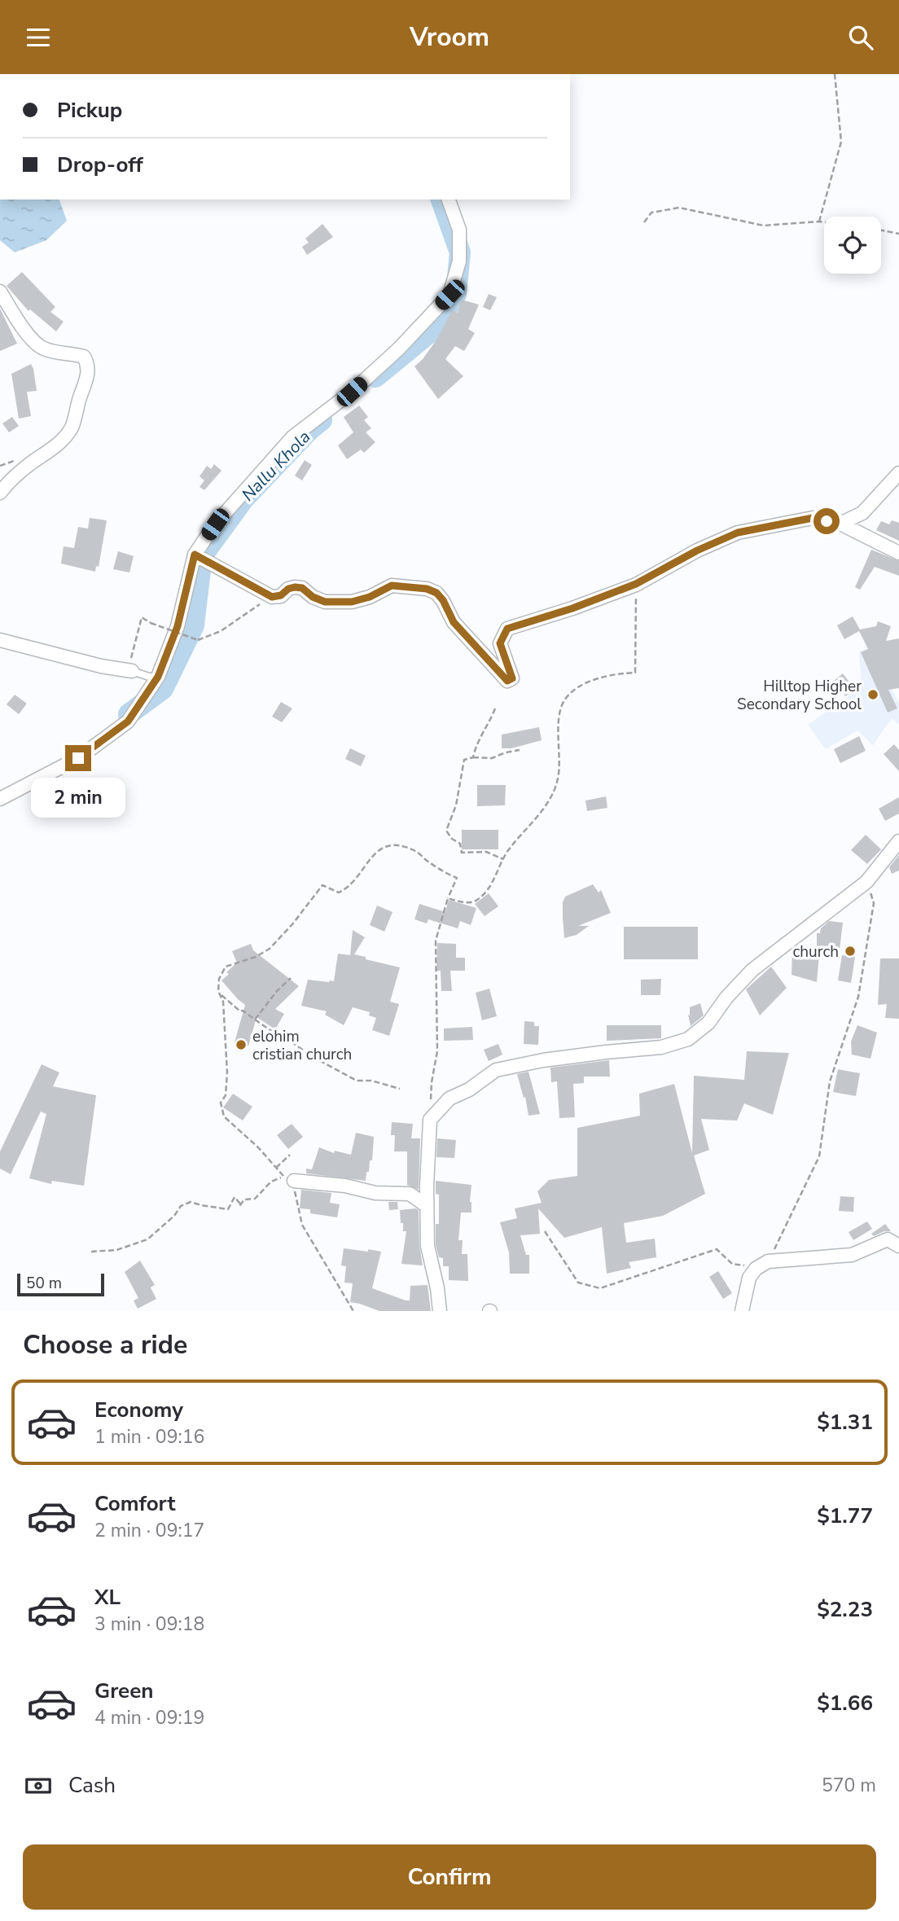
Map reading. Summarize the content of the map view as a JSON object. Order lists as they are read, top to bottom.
{
  "water": ["Nallu Khola"],
  "places": ["Hilltop Higher Secondary School", "church", "elohim cristian church"],
  "scale_bar": "50 m",
  "page": {
    "header": "Vroom",
    "banner": ["Pickup", "Drop-off"],
    "bubble": "2 min",
    "scale": "50 m",
    "heading": "Choose a ride",
    "list": [
      {
        "name": "Economy",
        "note": "1 min · 09:16",
        "value": "$1.31"
      },
      {
        "name": "Comfort",
        "note": "2 min · 09:17",
        "value": "$1.77"
      },
      {
        "name": "XL",
        "note": "3 min · 09:18",
        "value": "$2.23"
      },
      {
        "name": "Green",
        "note": "4 min · 09:19",
        "value": "$1.66"
      }
    ],
    "pay": ["Cash", "570 m"],
    "buttons": "Confirm"
  }
}
